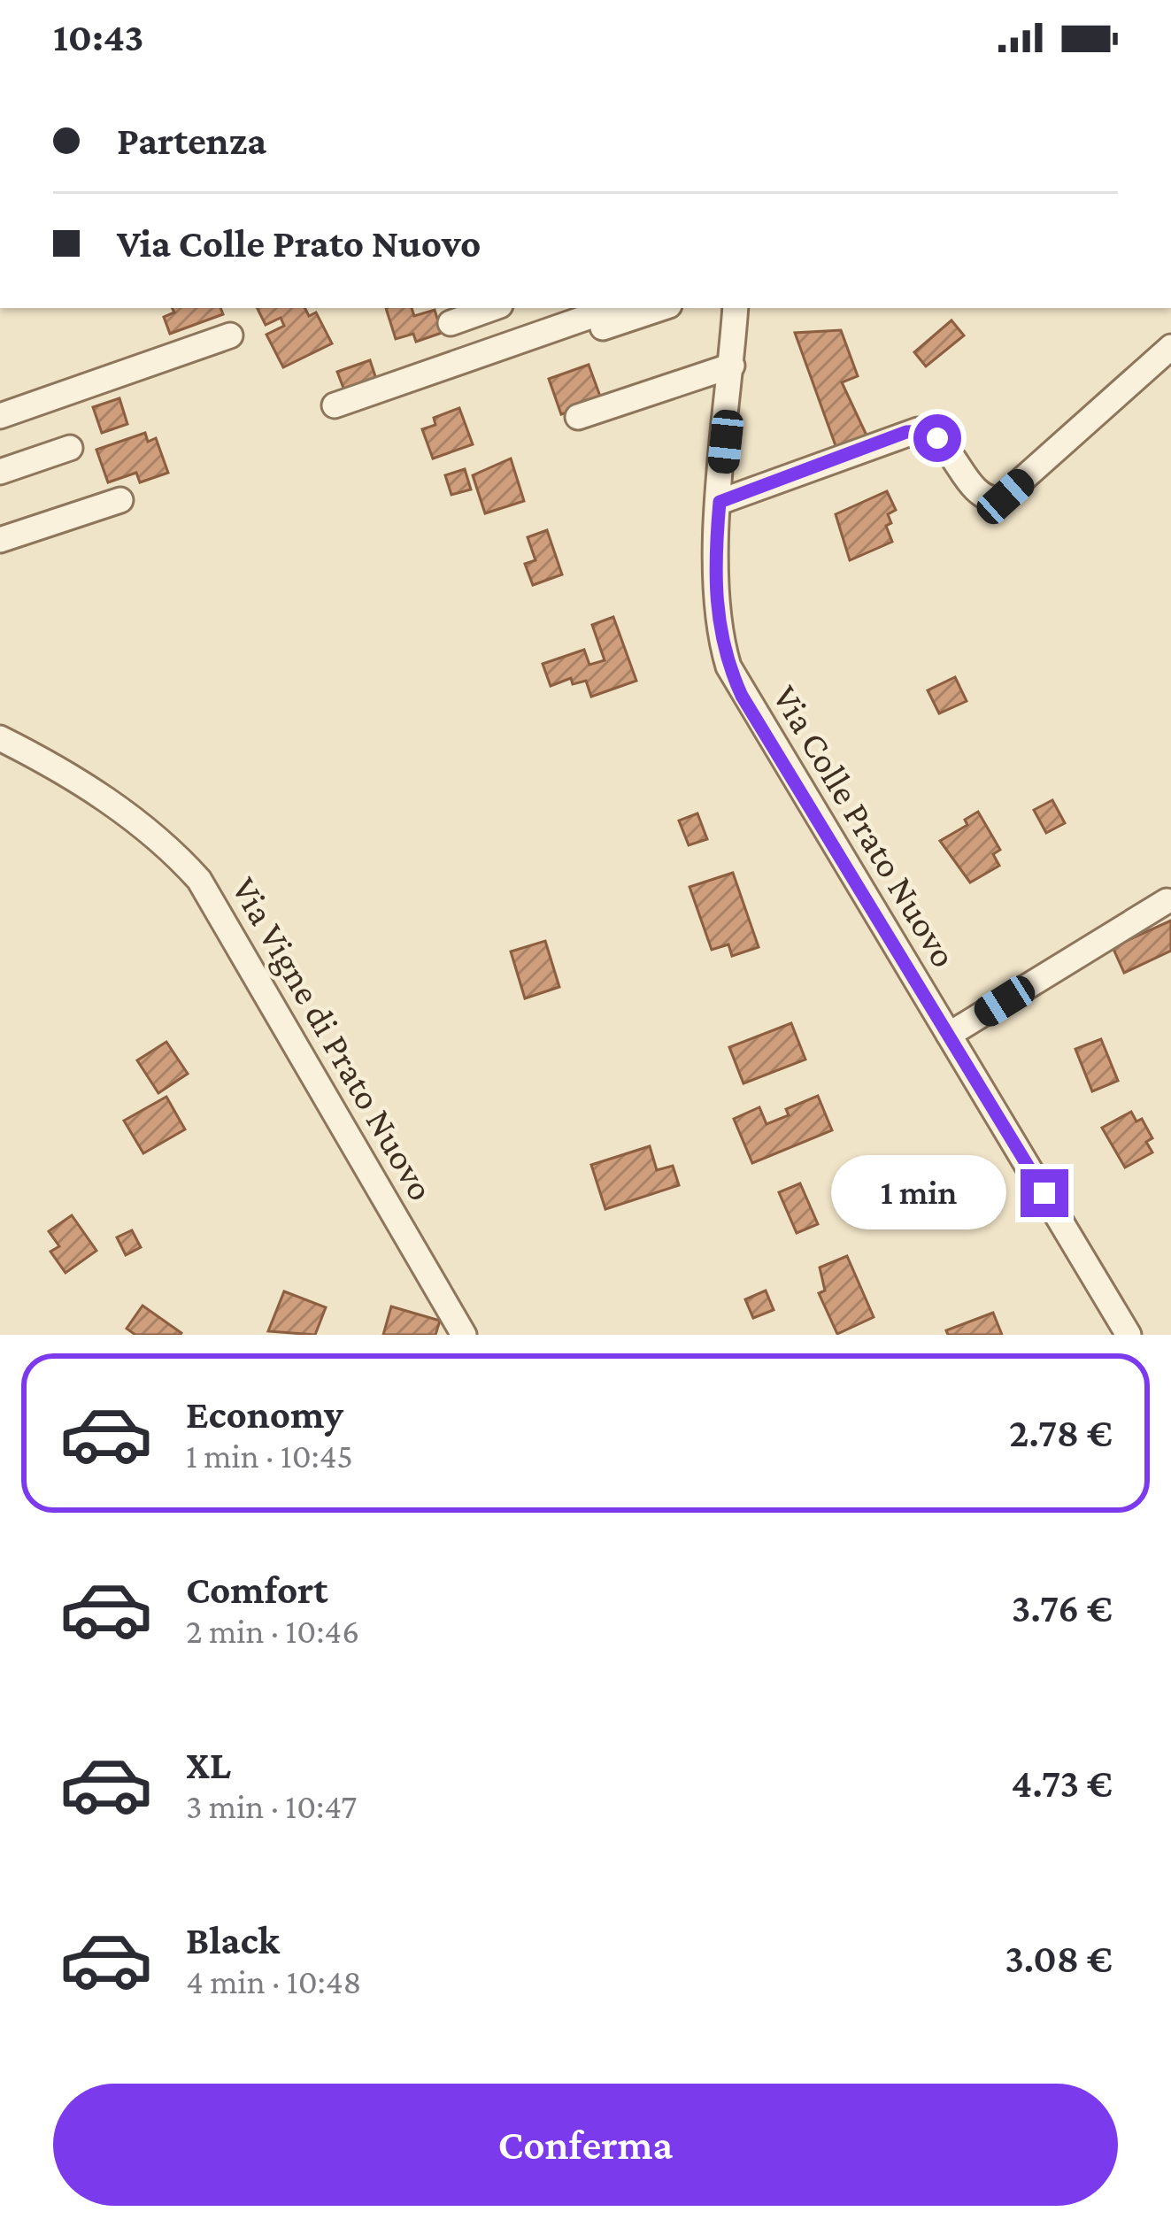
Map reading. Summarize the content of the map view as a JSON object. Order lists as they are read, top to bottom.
{
  "streets": {
    "street": ["Via Colle Prato Nuovo", "Via Vigne di Prato Nuovo"]
  },
  "page": {
    "status": "10:43",
    "banner": ["Partenza", "Via Colle Prato Nuovo"],
    "bubble": "1 min",
    "list": [
      {
        "name": "Economy",
        "note": "1 min · 10:45",
        "value": "2.78 €"
      },
      {
        "name": "Comfort",
        "note": "2 min · 10:46",
        "value": "3.76 €"
      },
      {
        "name": "XL",
        "note": "3 min · 10:47",
        "value": "4.73 €"
      },
      {
        "name": "Black",
        "note": "4 min · 10:48",
        "value": "3.08 €"
      }
    ],
    "buttons": "Conferma"
  }
}
